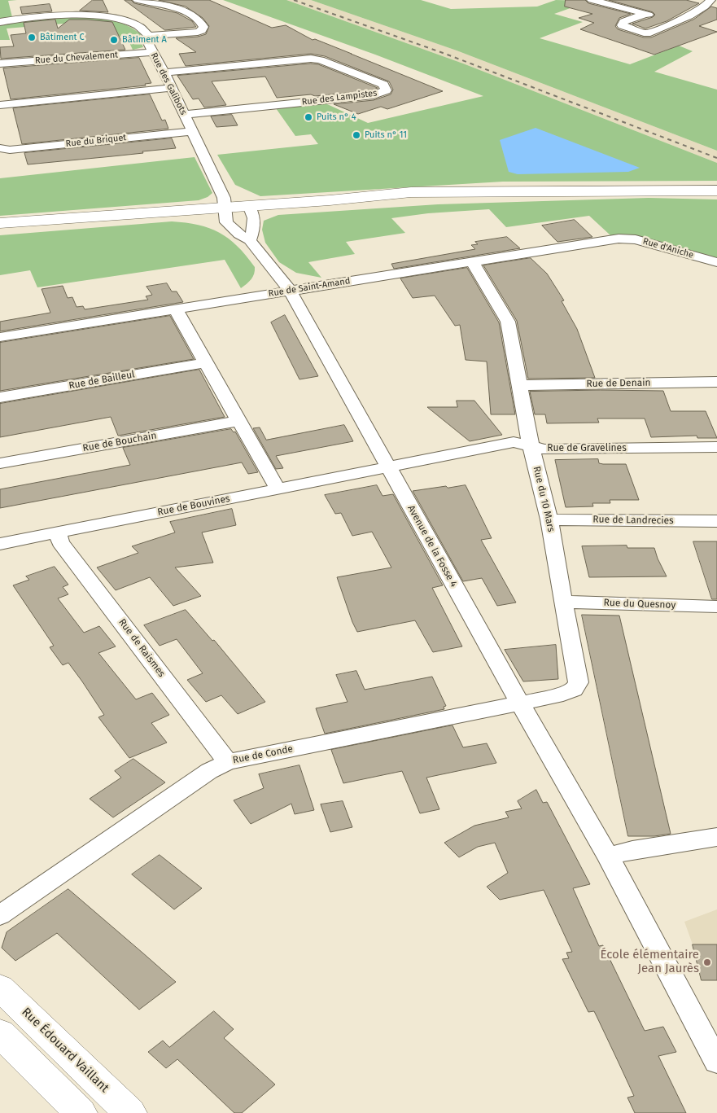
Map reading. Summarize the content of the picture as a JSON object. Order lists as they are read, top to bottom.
{
  "streets": {
    "main road": ["Rue Édouard Vaillant"],
    "street": [
      "Rue du Chevalement",
      "Rue des Galibots",
      "Rue des Lampistes",
      "Rue du Briquet",
      "Rue d'Aniche",
      "Rue de Saint-Amand",
      "Rue de Bailleul",
      "Rue de Denain",
      "Rue de Bouchain",
      "Rue de Gravelines",
      "Rue du 10 Mars",
      "Rue de Bouvines",
      "Rue de Landrecies",
      "Avenue de la Fosse 4",
      "Rue du Quesnoy",
      "Rue de Raismes",
      "Rue de Conde"
    ]
  },
  "crossings": [
    ["Rue du Chevalement", "Rue des Galibots"],
    ["Rue des Galibots", "Rue des Lampistes"],
    ["Rue des Galibots", "Rue du Briquet"],
    ["Rue des Galibots", "Avenue de la Fosse 4"],
    ["Rue d'Aniche", "Rue de Saint-Amand"],
    ["Rue de Saint-Amand", "Rue du 10 Mars"],
    ["Rue de Saint-Amand", "Avenue de la Fosse 4"],
    ["Rue de Denain", "Rue du 10 Mars"],
    ["Rue de Gravelines", "Rue du 10 Mars"],
    ["Rue de Gravelines", "Rue de Bouvines"],
    ["Rue de Gravelines", "Avenue de la Fosse 4"],
    ["Rue du 10 Mars", "Rue de Landrecies"],
    ["Rue du 10 Mars", "Avenue de la Fosse 4"],
    ["Rue du 10 Mars", "Rue du Quesnoy"],
    ["Rue du 10 Mars", "Rue de Conde"],
    ["Rue de Bouvines", "Avenue de la Fosse 4"],
    ["Rue de Bouvines", "Rue de Raismes"],
    ["Avenue de la Fosse 4", "Rue de Conde"],
    ["Rue de Raismes", "Rue de Conde"]
  ],
  "places": [
    "Bâtiment C",
    "Bâtiment A",
    "Puits n° 4",
    "Puits n° 11",
    "École élémentaire Jean Jaurès"
  ]
}
